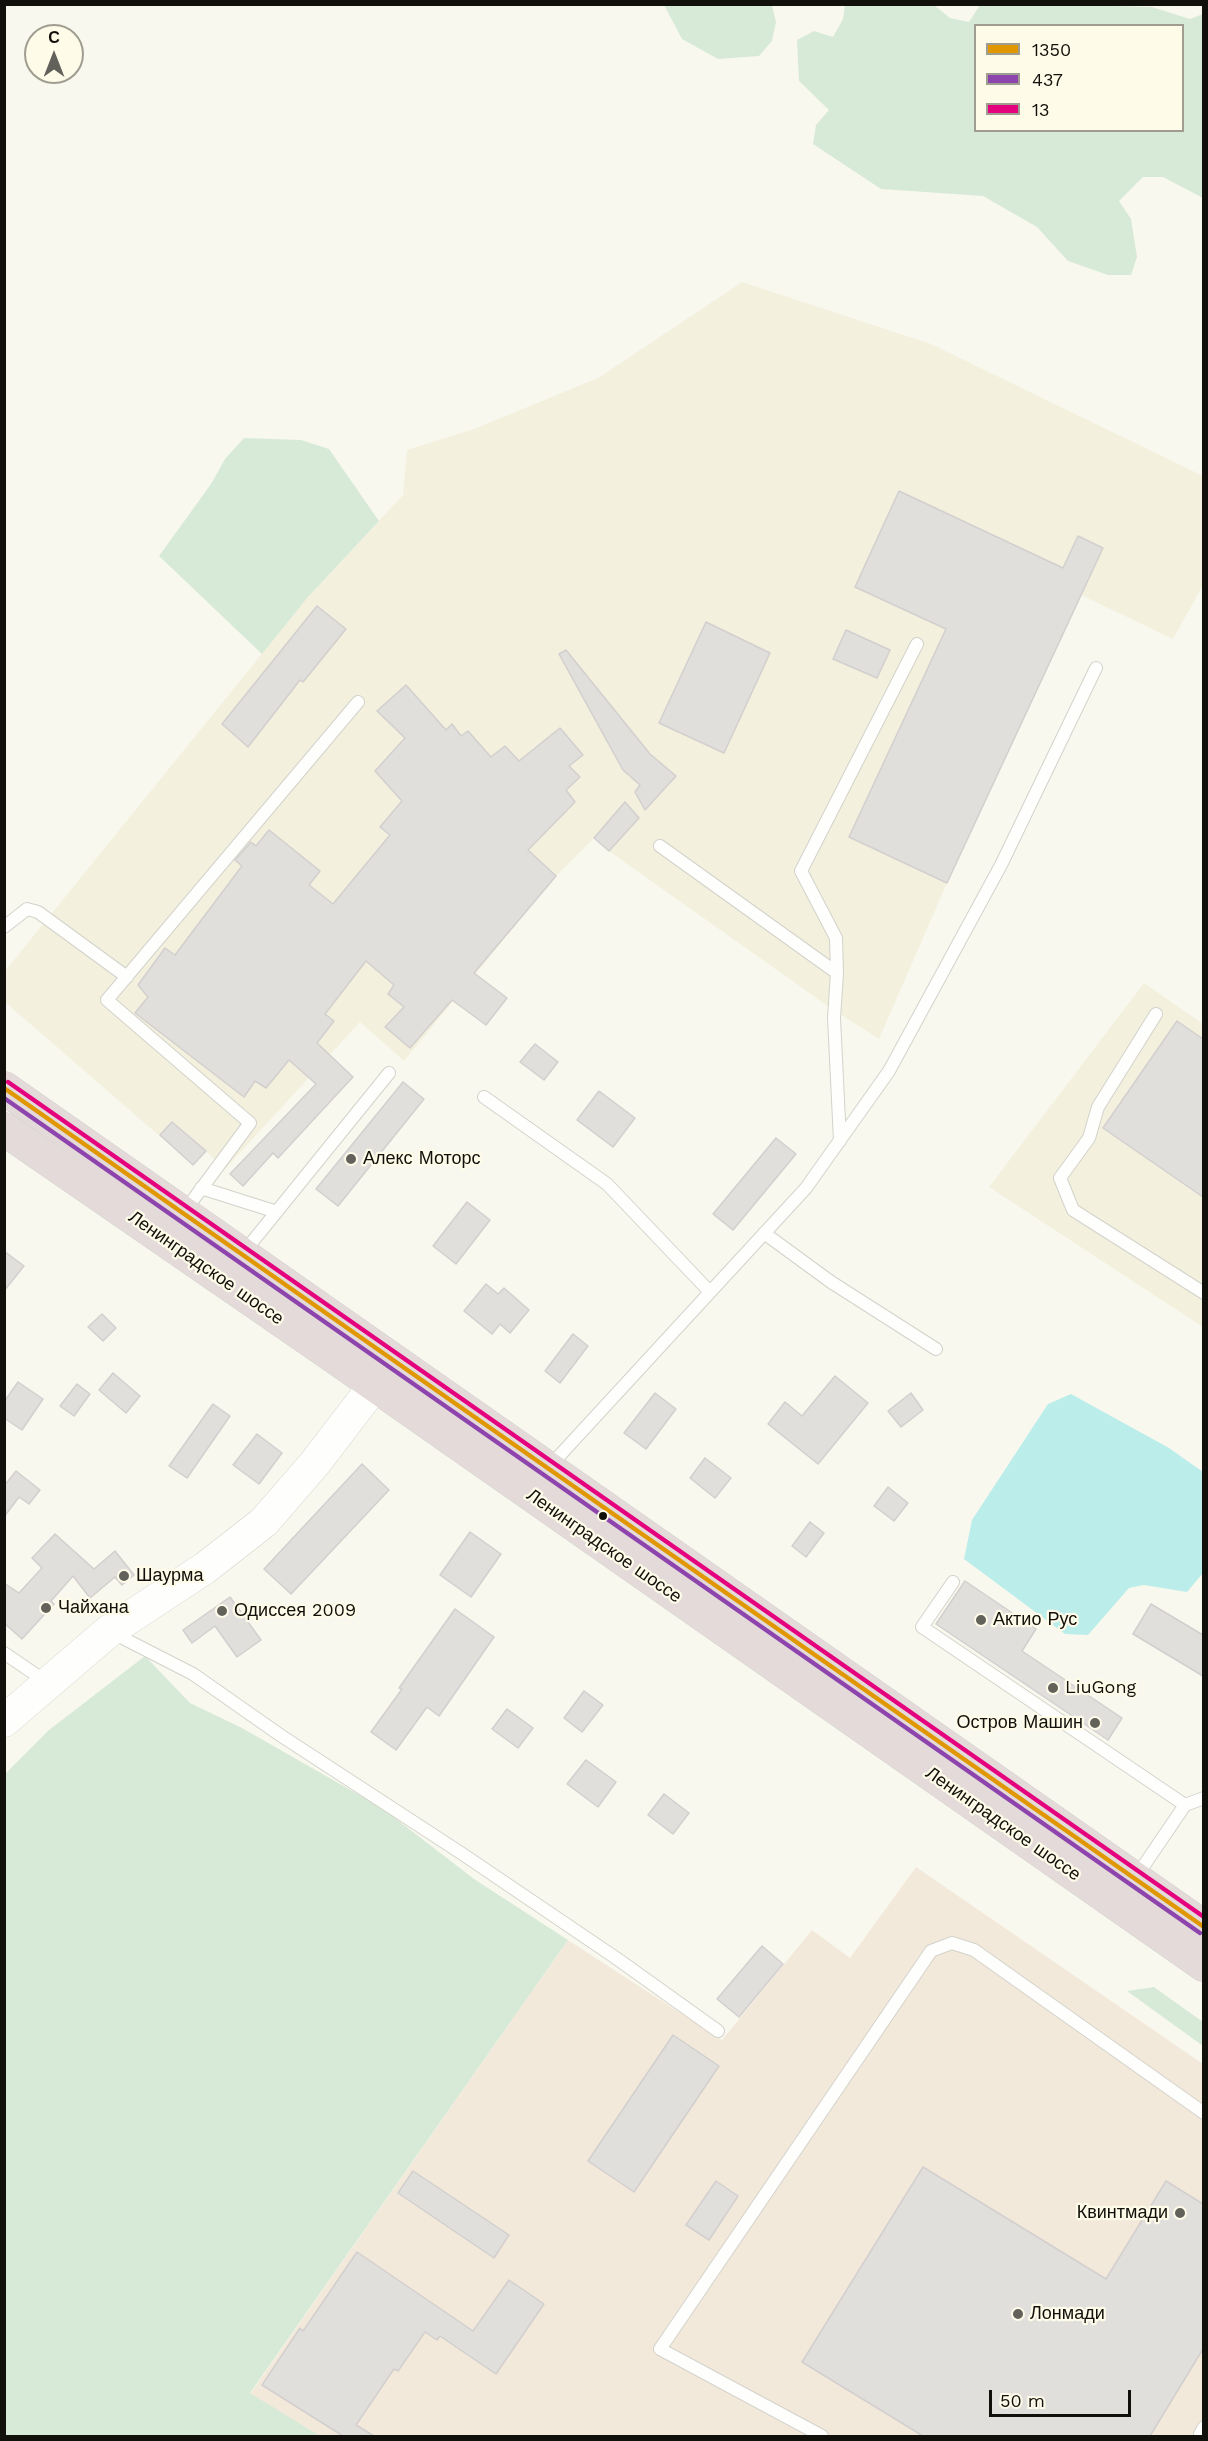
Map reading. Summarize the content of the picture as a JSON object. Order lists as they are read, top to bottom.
{
  "streets": {
    "highway": ["Ленинградское шоссе"]
  },
  "places": [
    "Алекс Моторс",
    "Шаурма",
    "Чайхана",
    "Одиссея 2009",
    "Актио Рус",
    "LiuGong",
    "Остров Машин",
    "Квинтмади",
    "Лонмади"
  ],
  "lines": ["transit line 13", "transit line 1350", "transit line 437"],
  "legend": ["1350", "437", "13"],
  "scale_bar": "50 m",
  "north": "top"
}
